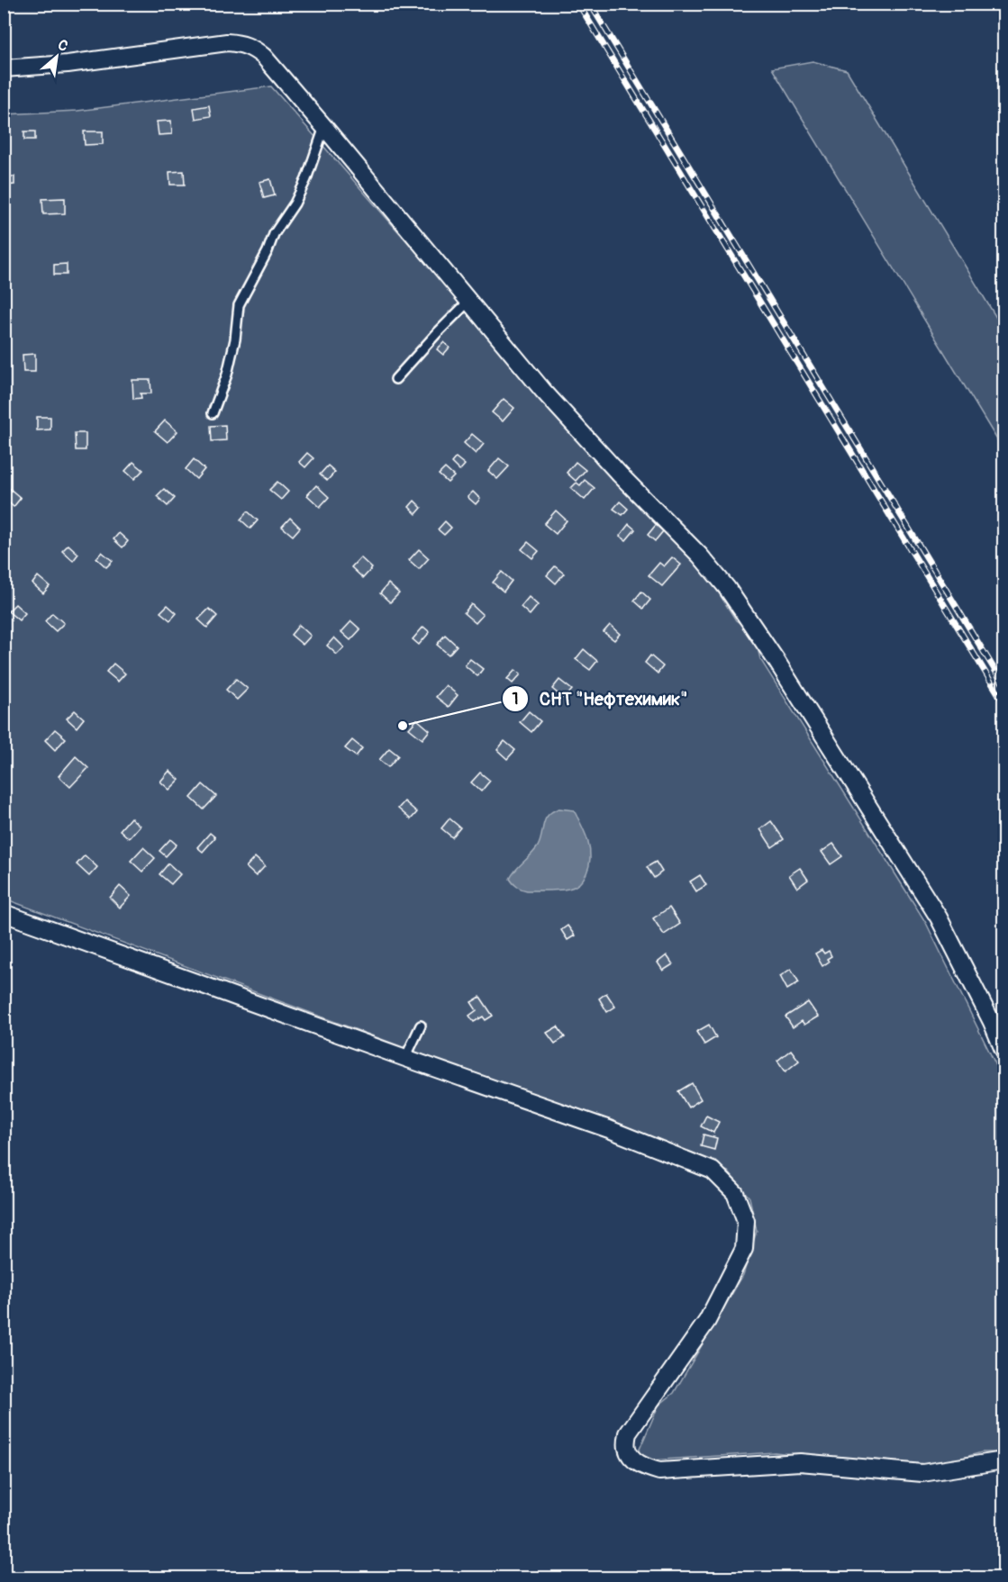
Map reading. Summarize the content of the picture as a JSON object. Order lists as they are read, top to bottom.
{
  "places": ["СНТ \"Нефтехимик\""],
  "north": "top right"
}
